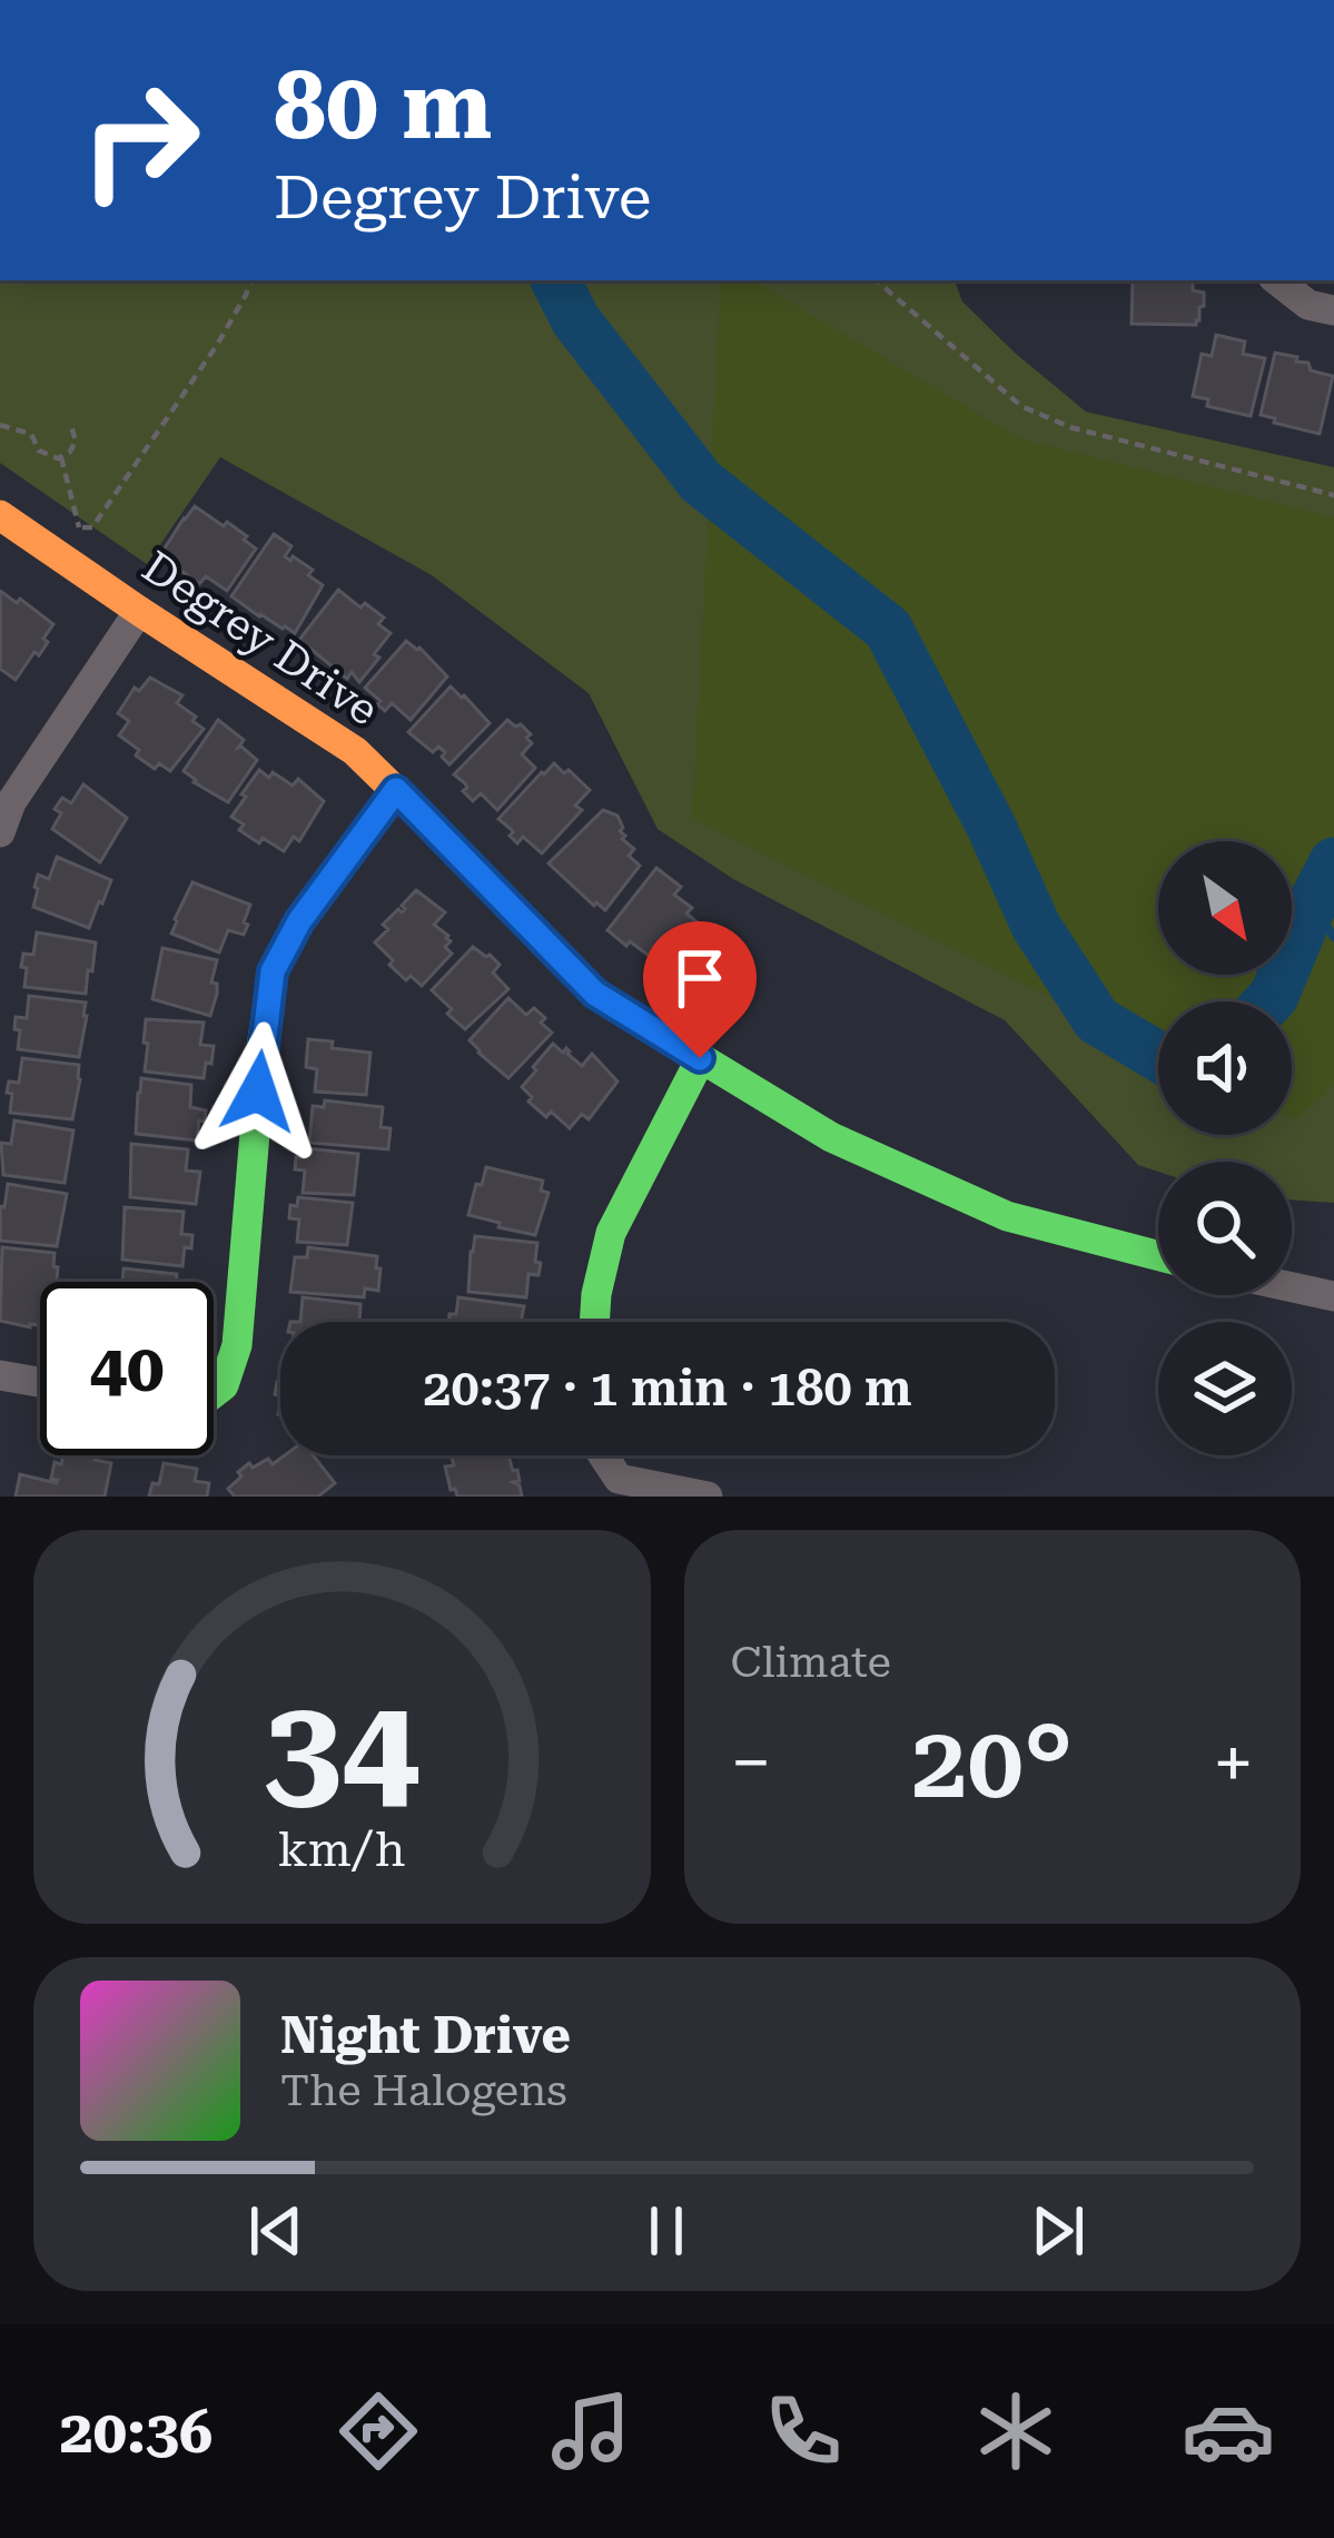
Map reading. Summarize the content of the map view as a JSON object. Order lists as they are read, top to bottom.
{
  "streets": {
    "street": ["Degrey Drive"]
  },
  "north": "bottom right",
  "page": {
    "turn": ["80 m", "Degrey Drive"],
    "limit": "40",
    "trip": "20:37 · 1 min · 180 m",
    "tile": "Climate",
    "heat": ["−", "20°", "+"],
    "song": ["Night Drive", "The Halogens"],
    "tabs": "20:36",
    "gauge": ["34", "km/h"]
  }
}
